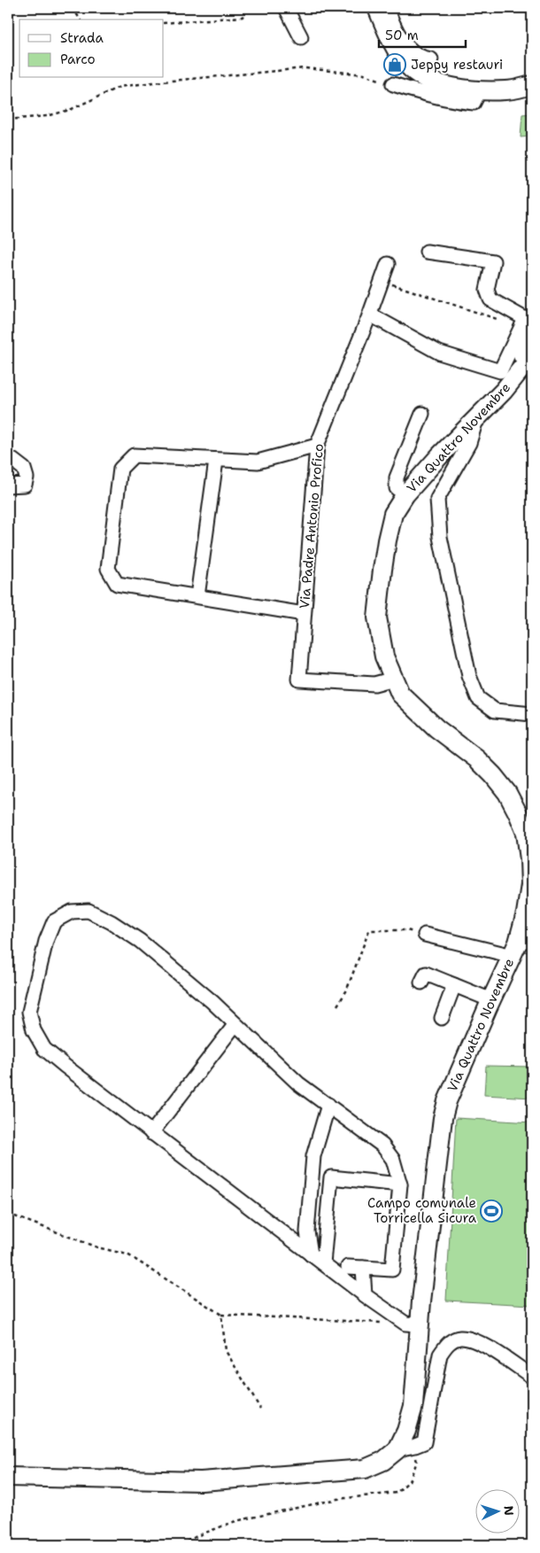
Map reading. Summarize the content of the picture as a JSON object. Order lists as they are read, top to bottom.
{
  "streets": {
    "main road": ["Via Quattro Novembre"],
    "street": ["Via Padre Antonio Profico"]
  },
  "crossings": [
    ["Via Quattro Novembre", "Via Padre Antonio Profico"]
  ],
  "places": {
    "shop": ["Jeppy restauri"],
    "sports": ["Campo comunale Torricella Sicura"]
  },
  "legend": ["Strada", "Parco"],
  "scale_bar": "50 m",
  "north": "right"
}
